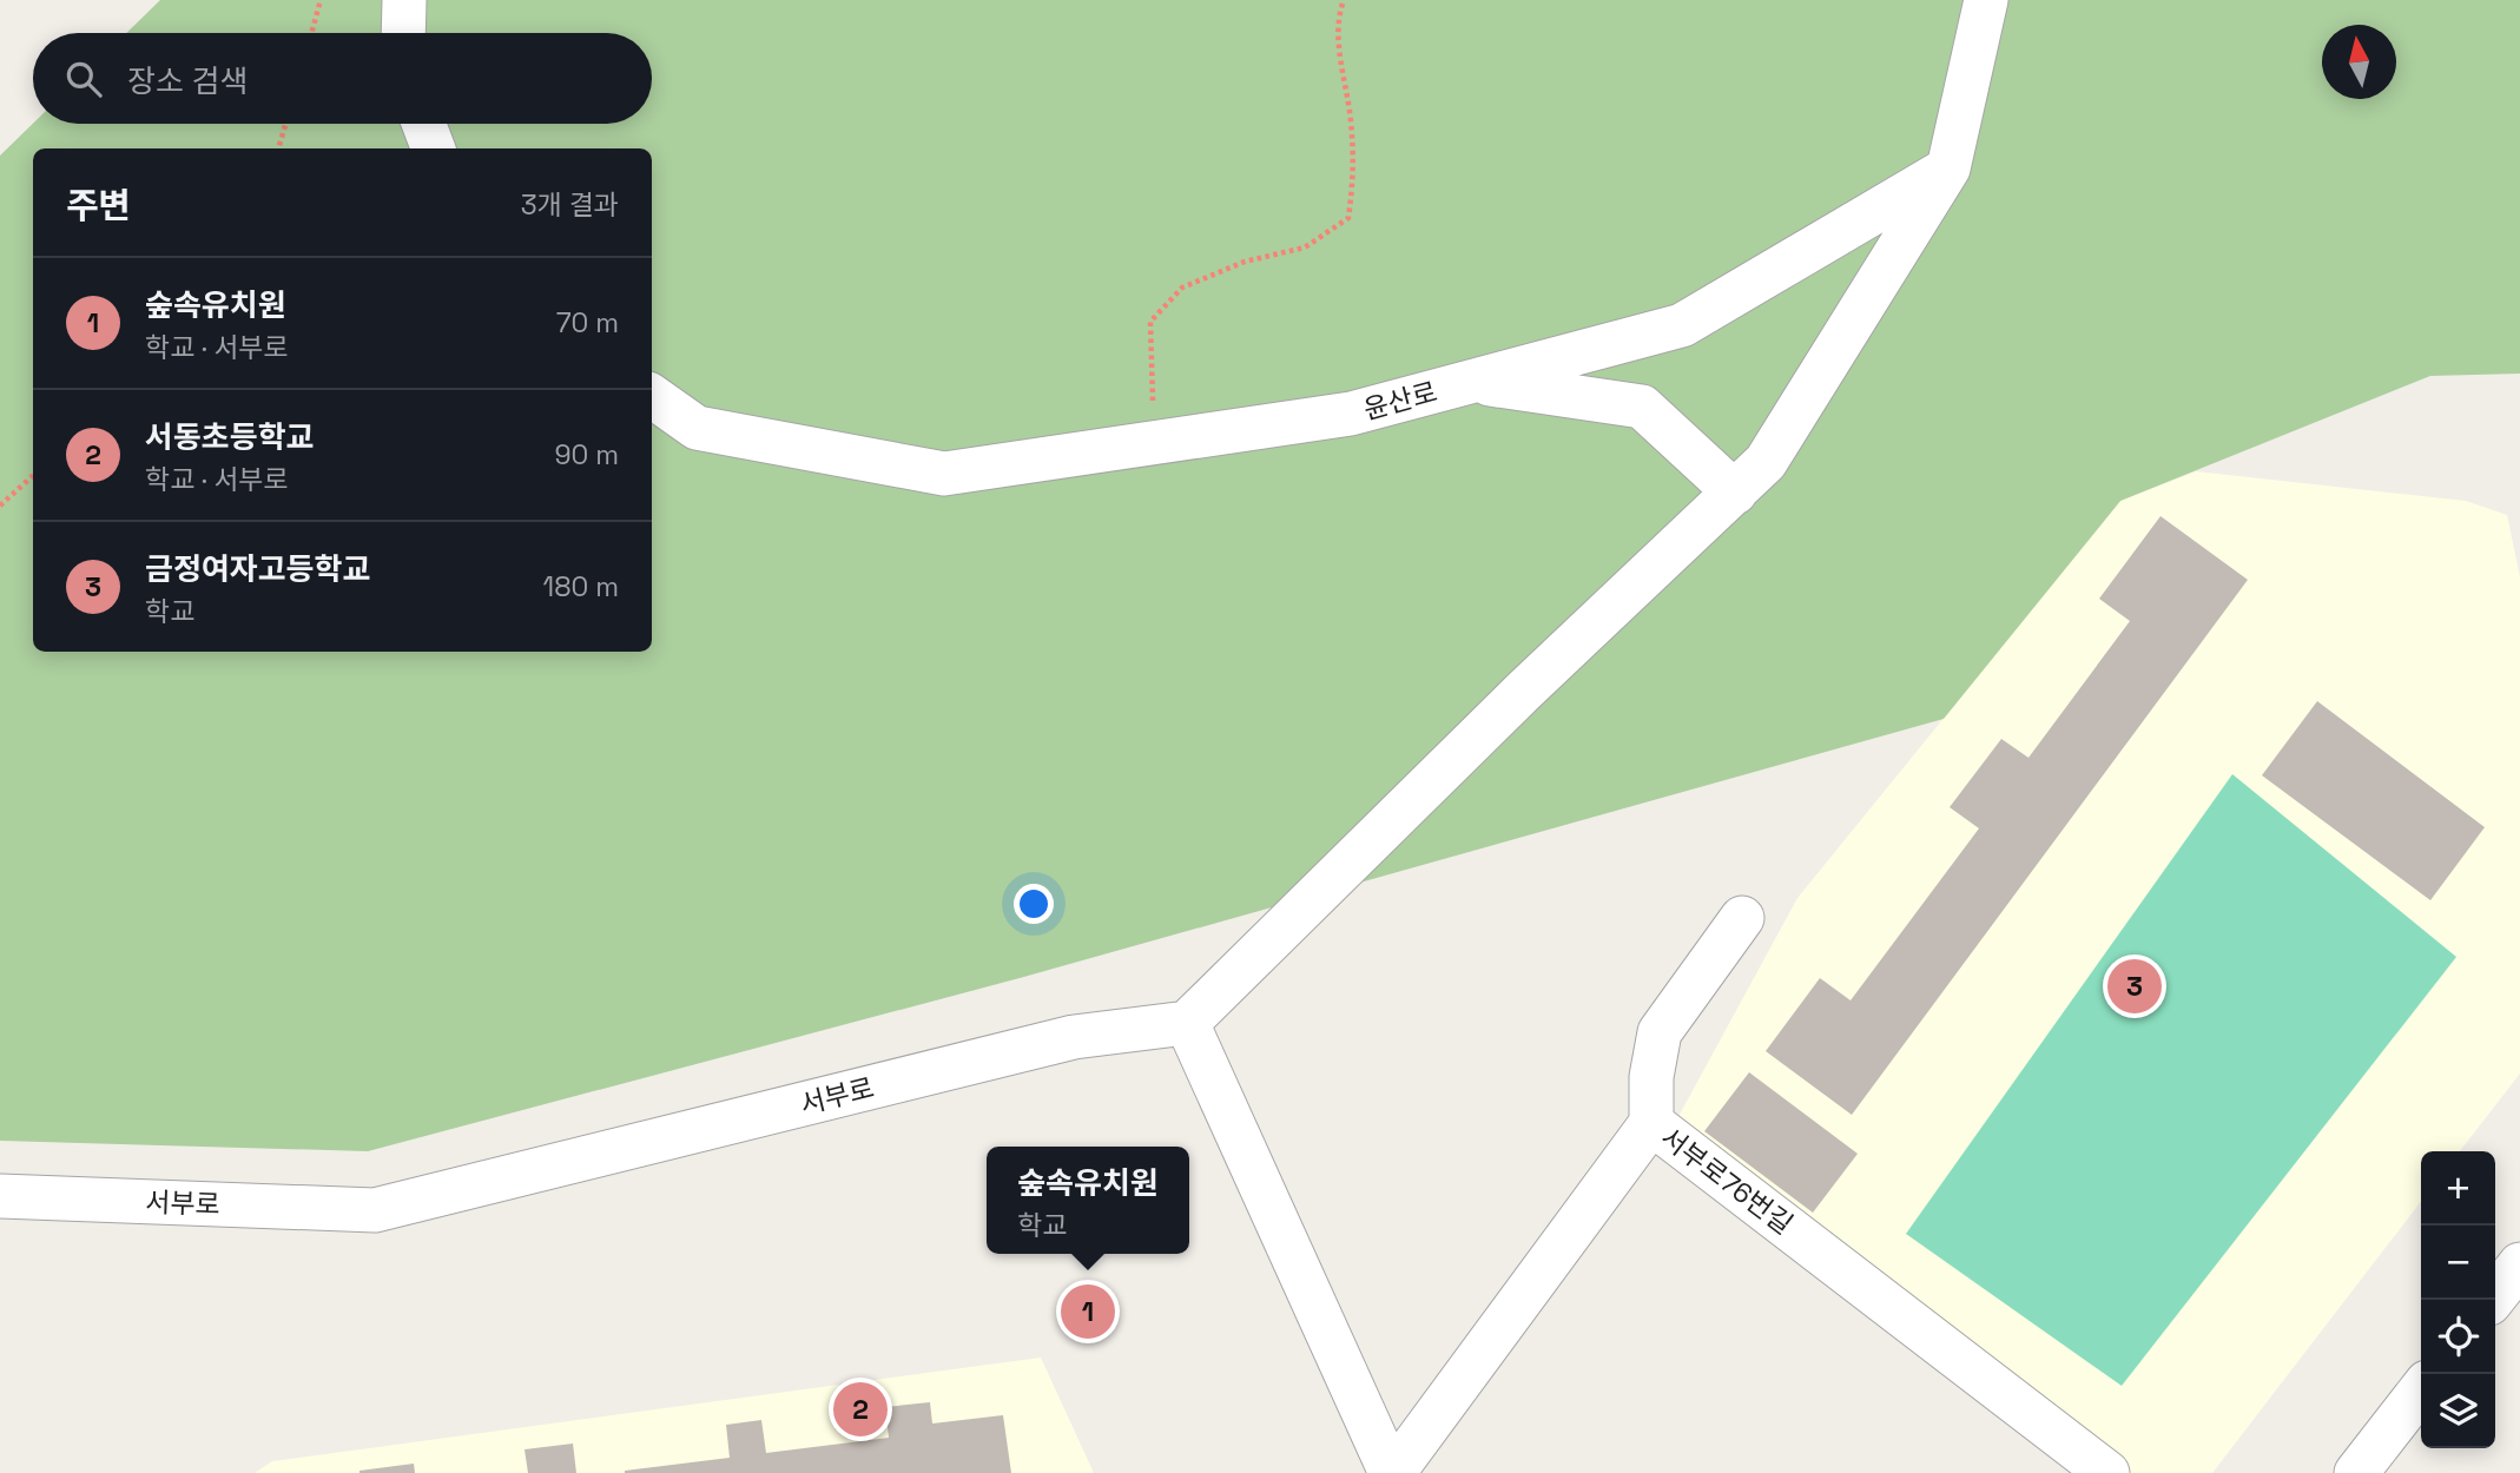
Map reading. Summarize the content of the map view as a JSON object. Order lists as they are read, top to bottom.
{
  "streets": {
    "street": ["윤산로", "서부로", "서부로76번길"]
  },
  "north": "top",
  "page": {
    "search": "장소 검색",
    "heading": ["주변", "3개 결과"],
    "list": [
      {
        "mark": "1",
        "name": "숲속유치원",
        "note": "학교 · 서부로",
        "value": "70 m"
      },
      {
        "mark": "2",
        "name": "서동초등학교",
        "note": "학교 · 서부로",
        "value": "90 m"
      },
      {
        "mark": "3",
        "name": "금정여자고등학교",
        "note": "학교",
        "value": "180 m"
      }
    ],
    "pins": ["3", "1", "2"],
    "popup": ["숲속유치원", "학교"],
    "map_buttons": ["+", "−"]
  }
}
